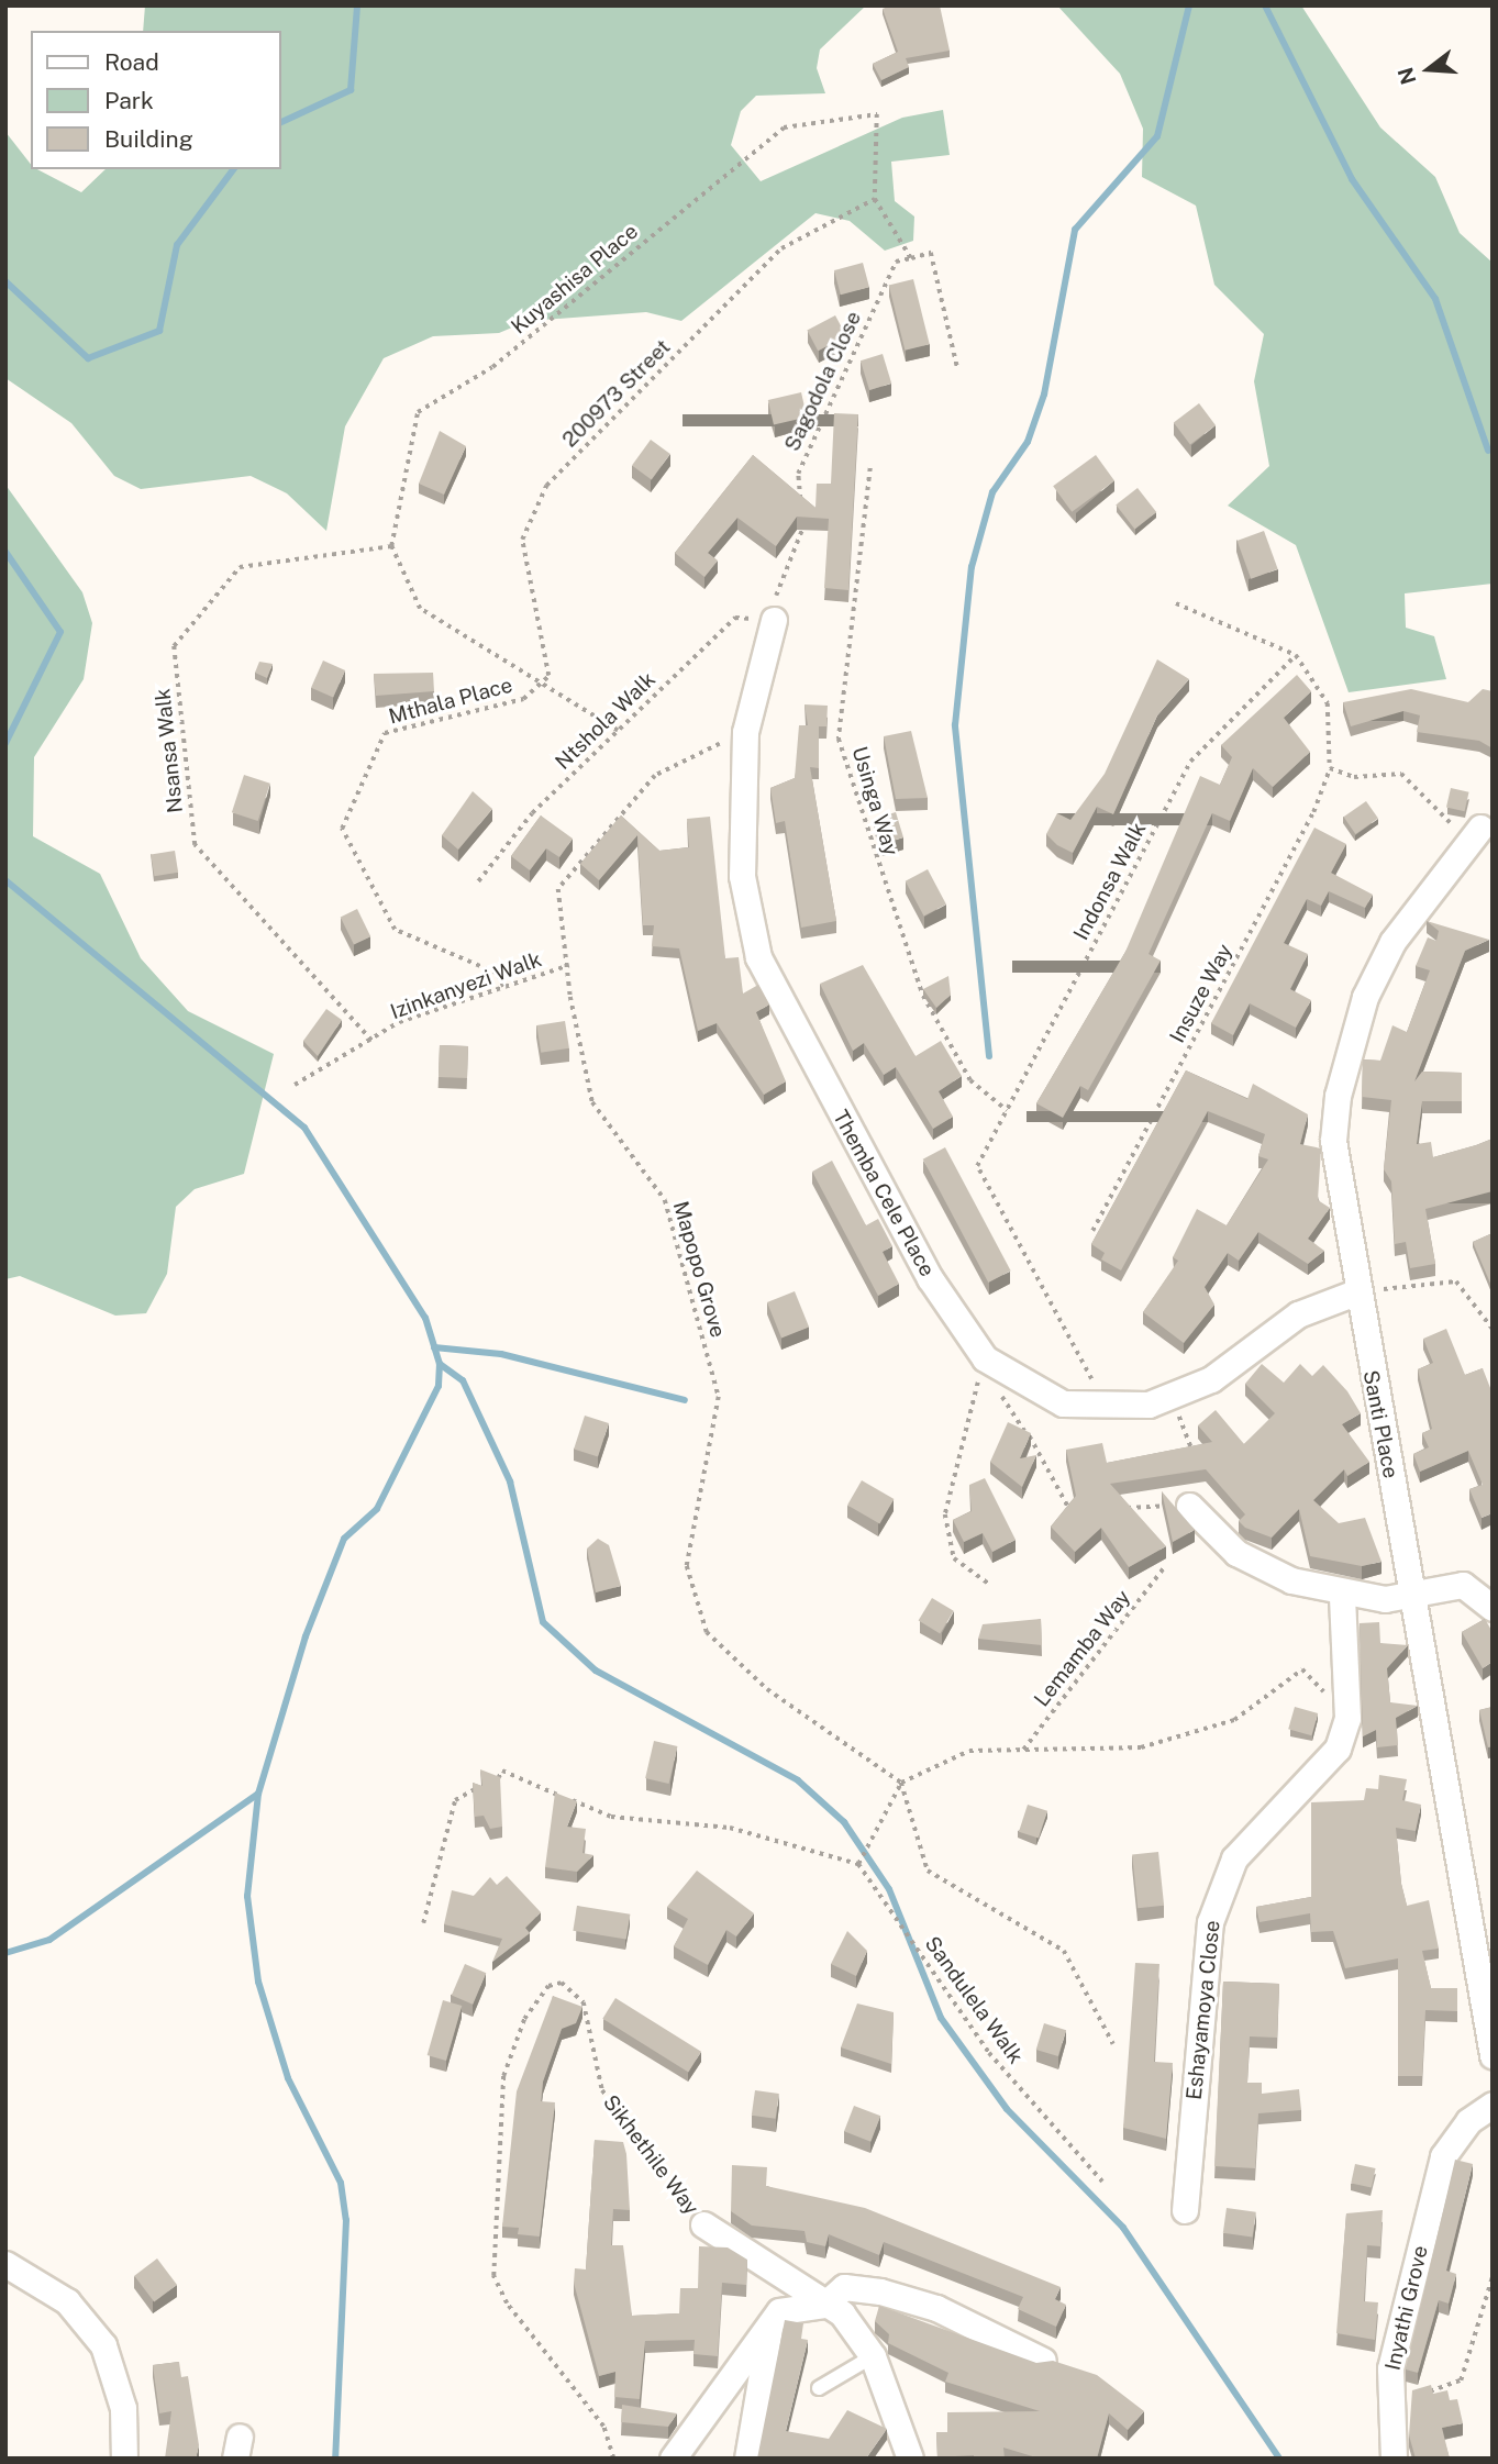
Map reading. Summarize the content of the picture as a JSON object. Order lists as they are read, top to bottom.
{
  "streets": {
    "street": [
      "Themba Cele Place",
      "Santi Place",
      "Eshayamoya Close",
      "Sikhethile Way",
      "Inyathi Grove"
    ],
    "path": [
      "Kuyashisa Place",
      "Sagodola Close",
      "200973 Street",
      "Mthala Place",
      "Ntshola Walk",
      "Nsansa Walk",
      "Usinga Way",
      "Indonsa Walk",
      "Izinkanyezi Walk",
      "Insuze Way",
      "Mapopo Grove",
      "Lemamba Way",
      "Sandulela Walk"
    ]
  },
  "crossings": [
    ["Kuyashisa Place", "200973 Street"],
    ["Kuyashisa Place", "Nsansa Walk"],
    ["Sagodola Close", "Ntshola Walk"],
    ["Sagodola Close", "Themba Cele Place"],
    ["200973 Street", "Mthala Place"],
    ["Mthala Place", "Izinkanyezi Walk"],
    ["Ntshola Walk", "Themba Cele Place"],
    ["Nsansa Walk", "Izinkanyezi Walk"],
    ["Usinga Way", "Indonsa Walk"],
    ["Indonsa Walk", "Themba Cele Place"],
    ["Izinkanyezi Walk", "Mapopo Grove"],
    ["Themba Cele Place", "Mapopo Grove"],
    ["Themba Cele Place", "Santi Place"]
  ],
  "legend": ["Road", "Park", "Building"],
  "north": "left"
}
